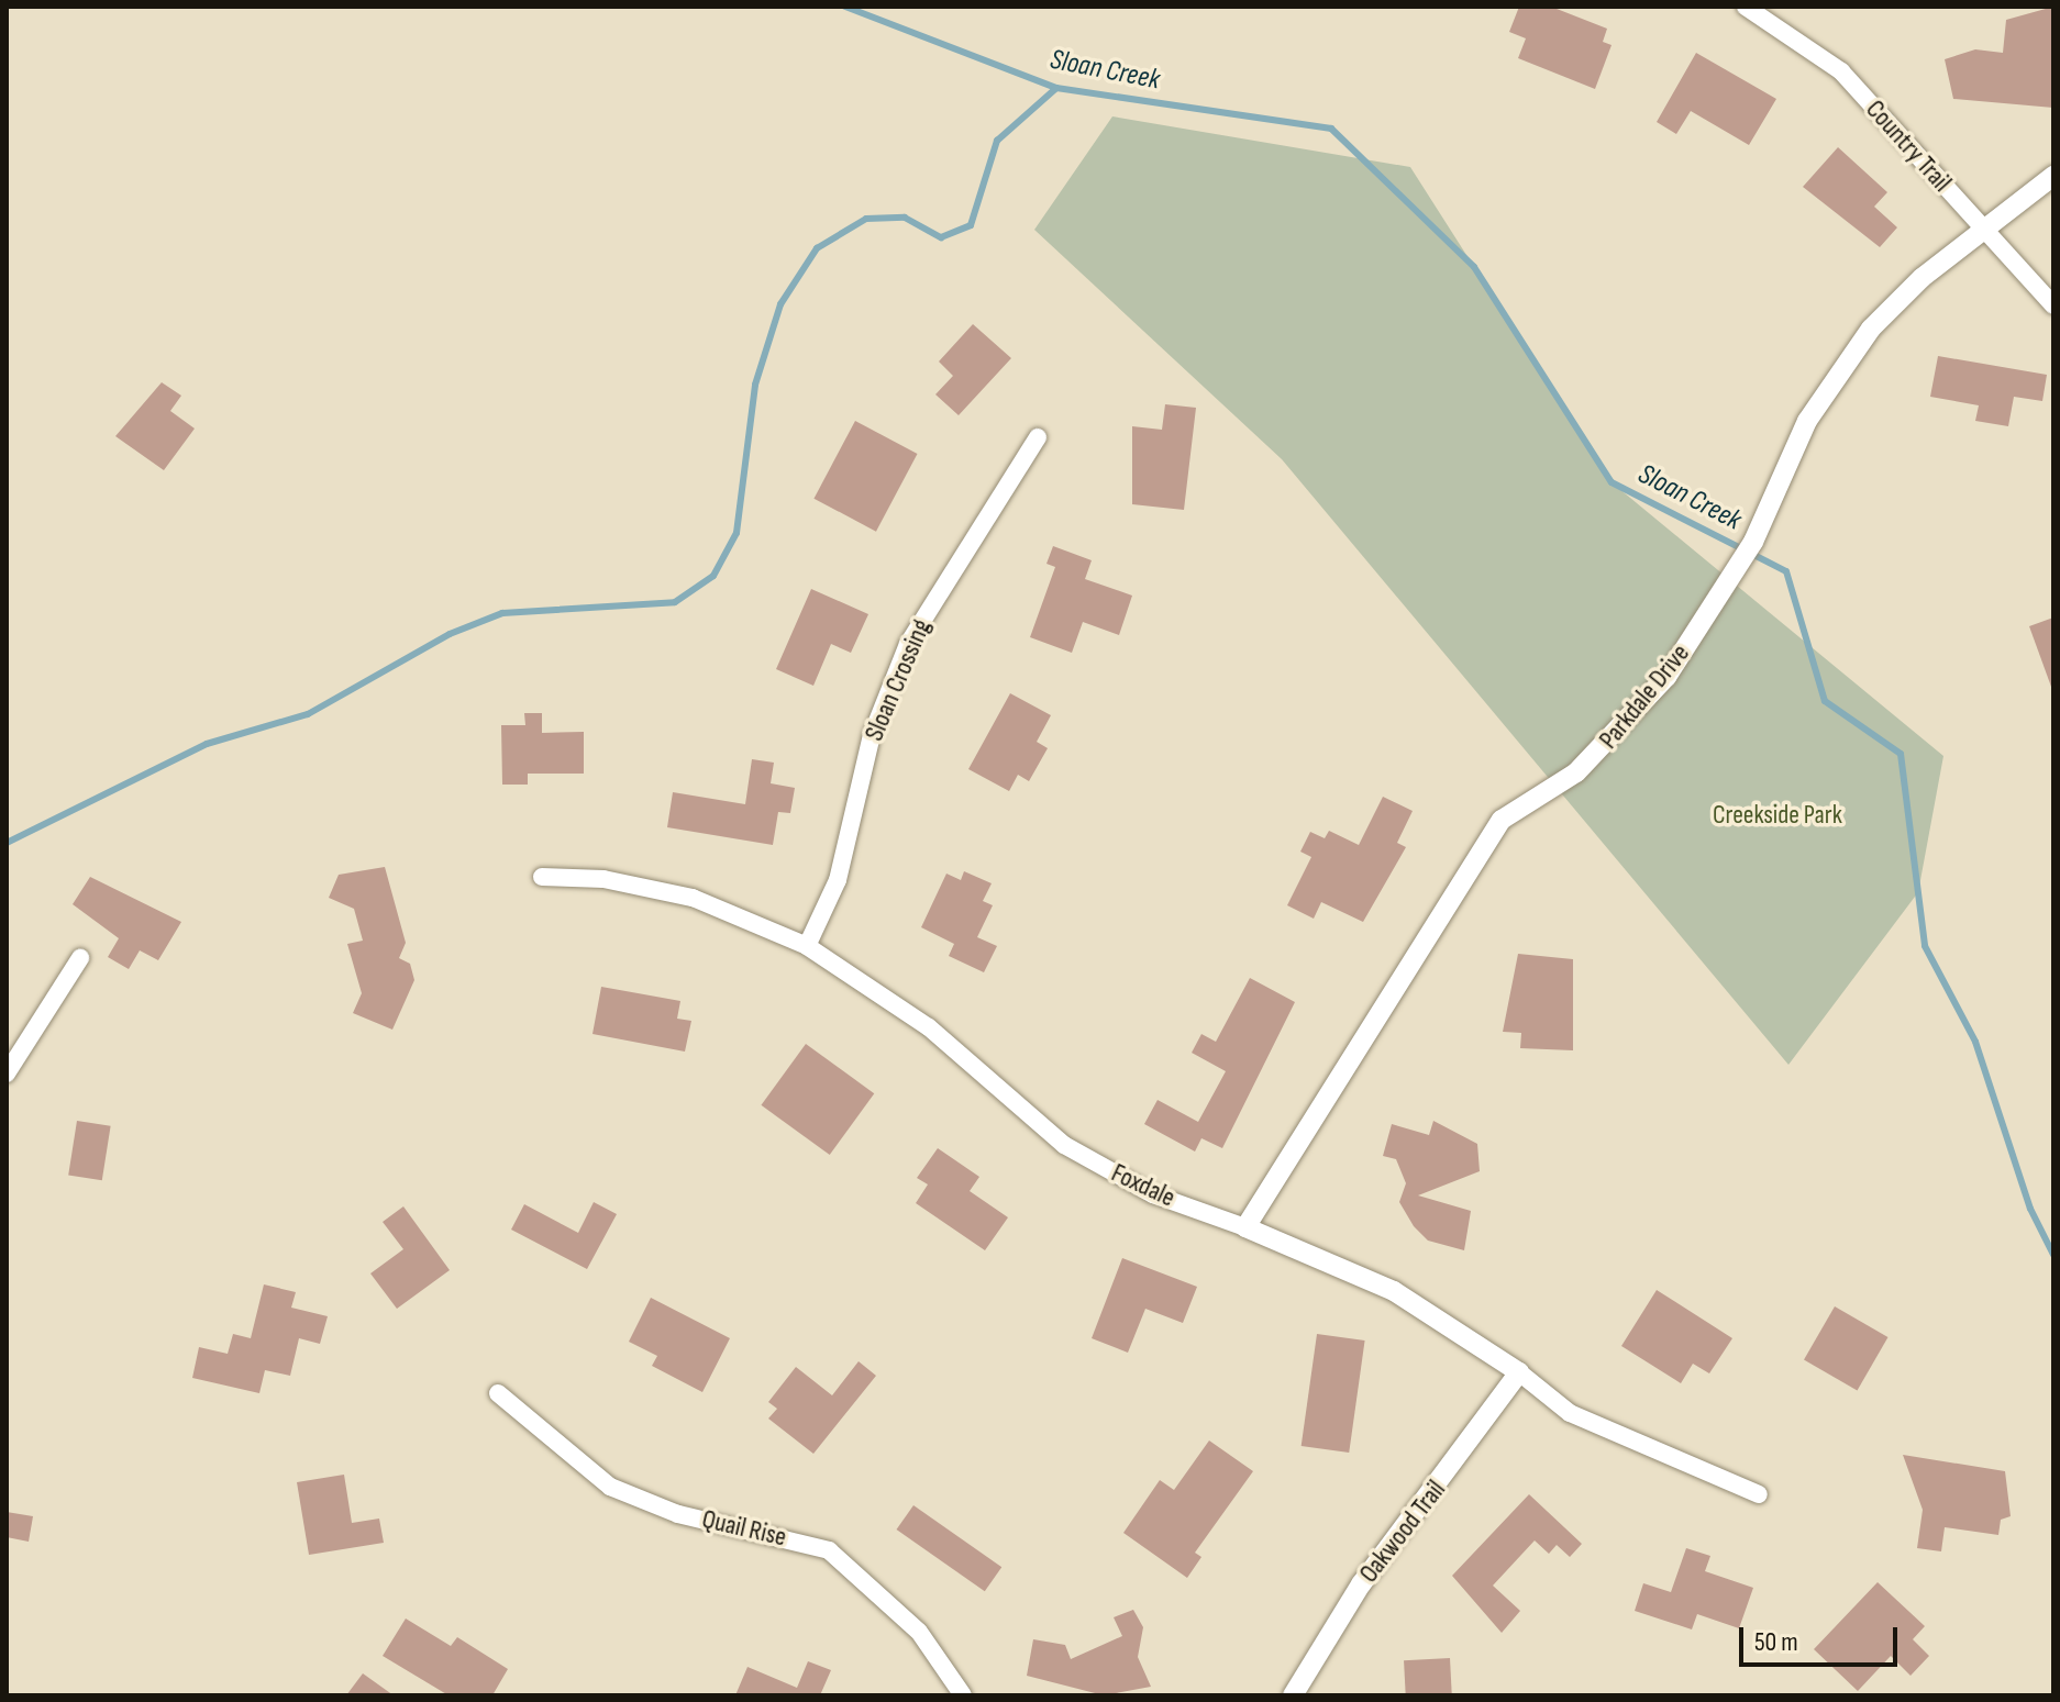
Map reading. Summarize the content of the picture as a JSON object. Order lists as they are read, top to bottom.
{
  "streets": {
    "street": [
      "Country Trail",
      "Sloan Crossing",
      "Parkdale Drive",
      "Foxdale",
      "Quail Rise",
      "Oakwood Trail"
    ]
  },
  "crossings": [
    ["Country Trail", "Parkdale Drive"],
    ["Sloan Crossing", "Foxdale"],
    ["Parkdale Drive", "Foxdale"],
    ["Foxdale", "Oakwood Trail"]
  ],
  "water": ["Sloan Creek"],
  "parks": ["Creekside Park"],
  "scale_bar": "50 m"
}
